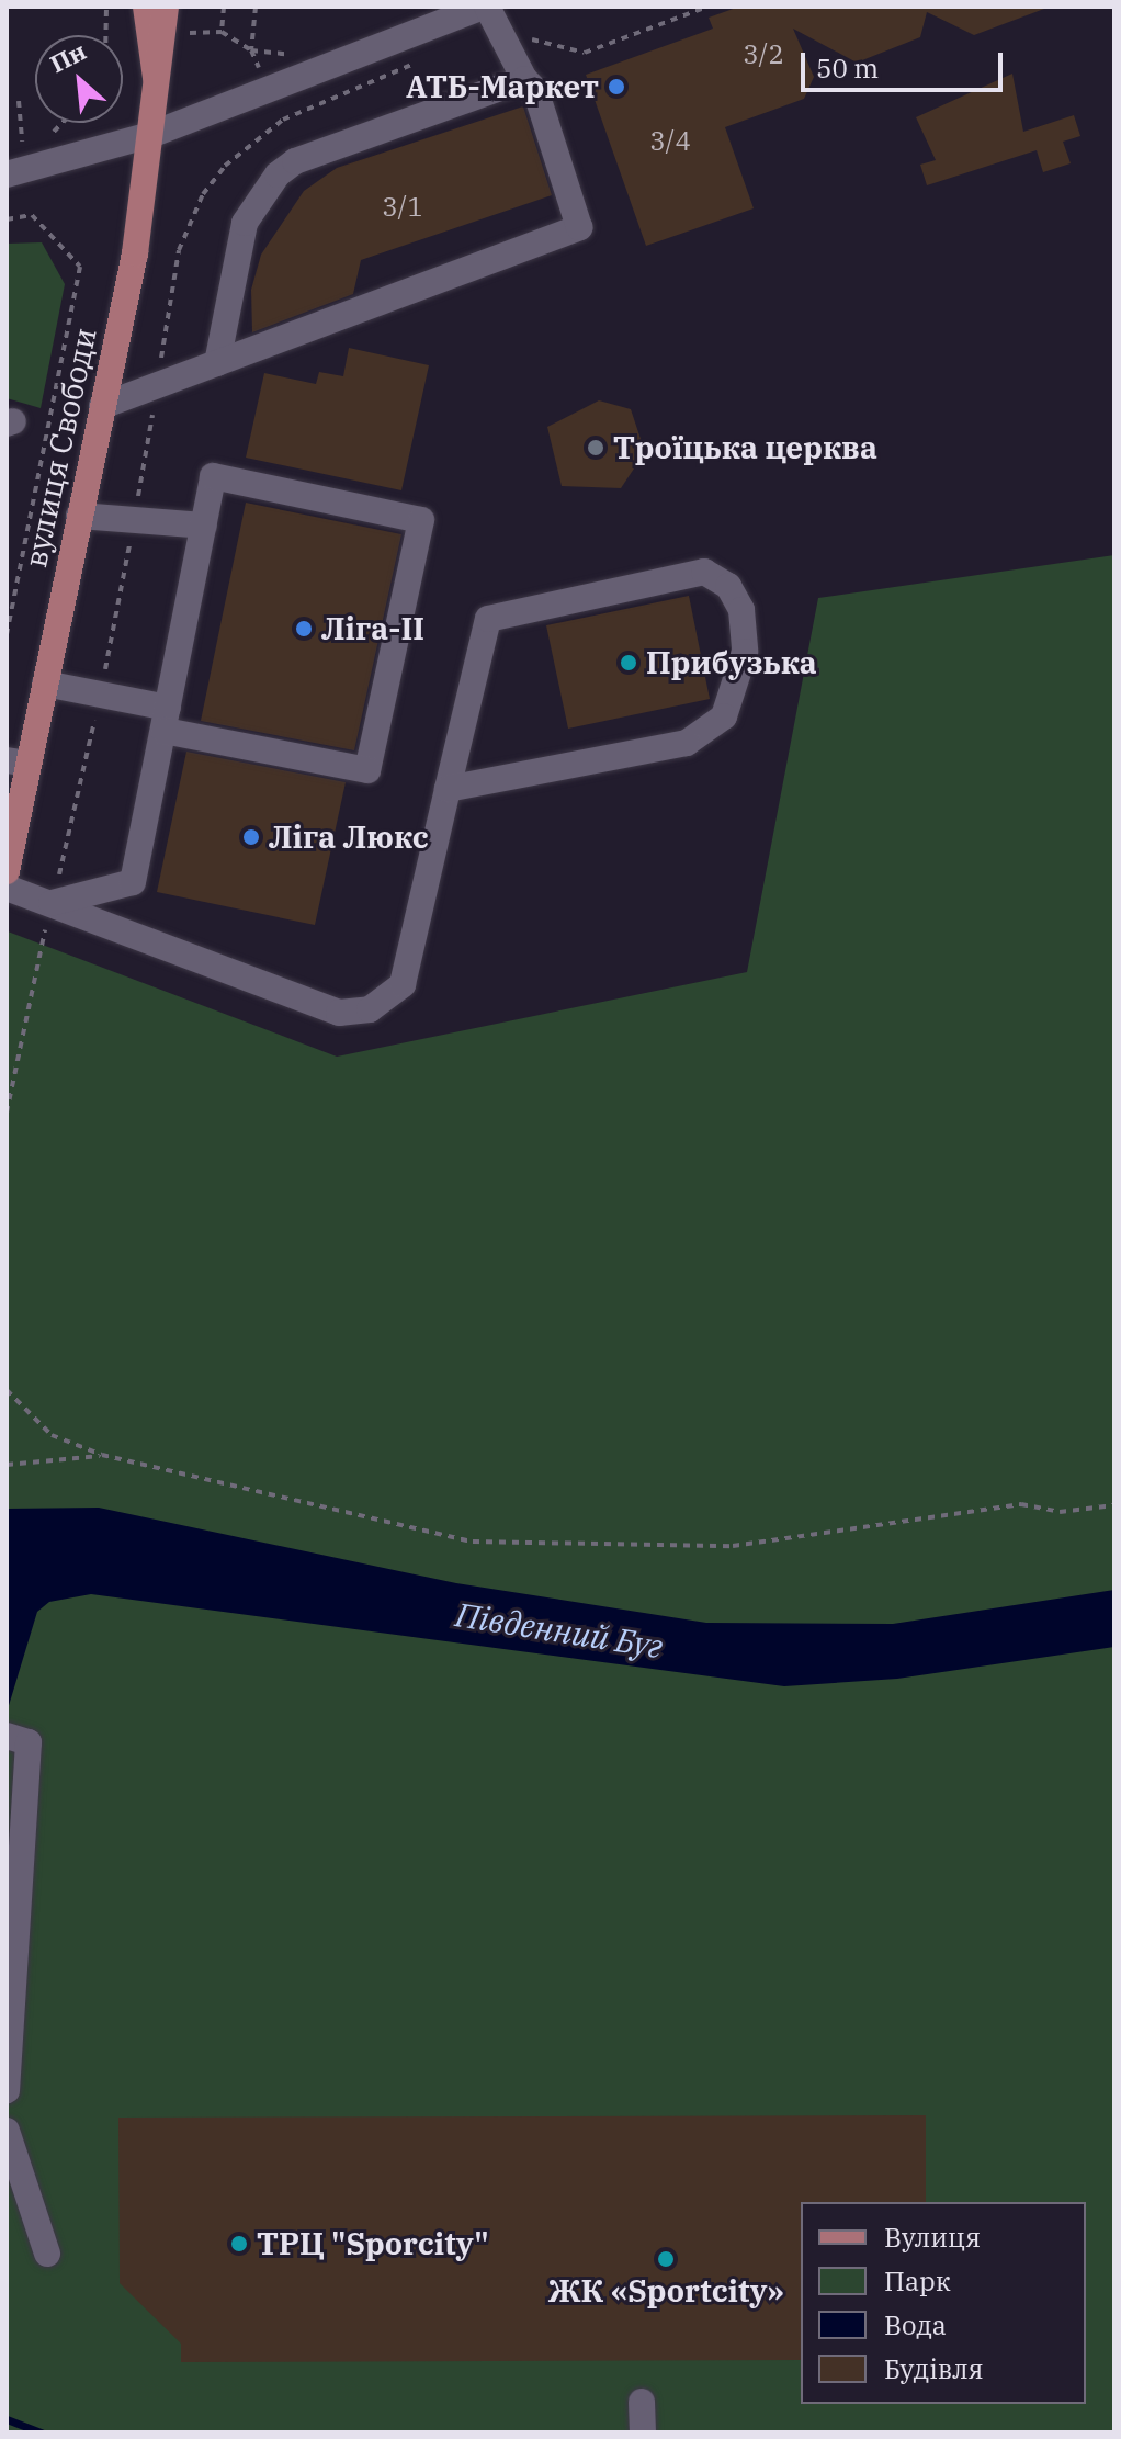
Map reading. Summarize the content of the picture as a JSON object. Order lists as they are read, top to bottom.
{
  "streets": {
    "main road": ["вулиця Свободи"]
  },
  "water": ["Південний Буг"],
  "places": [
    "АТБ-Маркет",
    "Троїцька церква",
    "Ліга-II",
    "Прибузька",
    "Ліга Люкс",
    "ТРЦ \"Sporcity\"",
    "ЖК «Sportcity»"
  ],
  "house_numbers": ["3/2", "3/4", "3/1"],
  "legend": [
    "Вулиця",
    "Парк",
    "Вода",
    "Будівля"
  ],
  "scale_bar": "50 m",
  "north": "top left"
}
